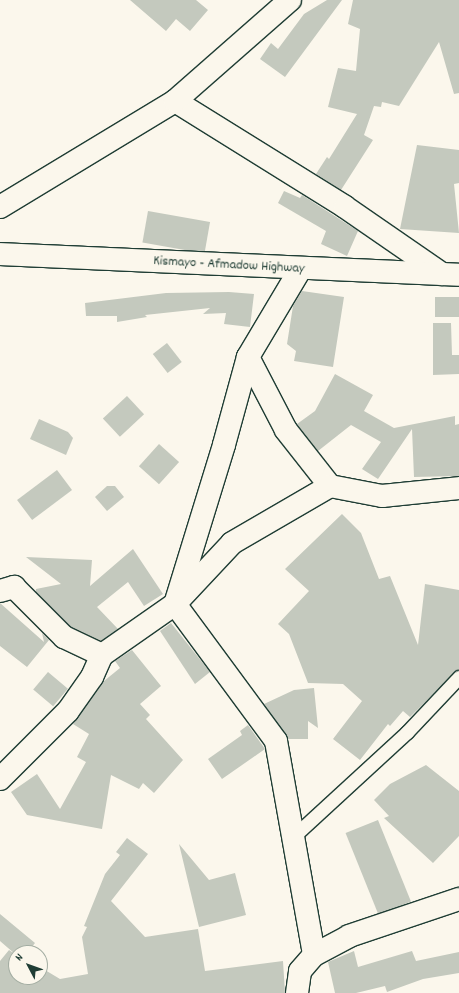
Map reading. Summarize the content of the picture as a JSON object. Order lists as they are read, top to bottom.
{
  "streets": {
    "street": ["Kismayo - Afmadow Highway"]
  },
  "north": "top left"
}
